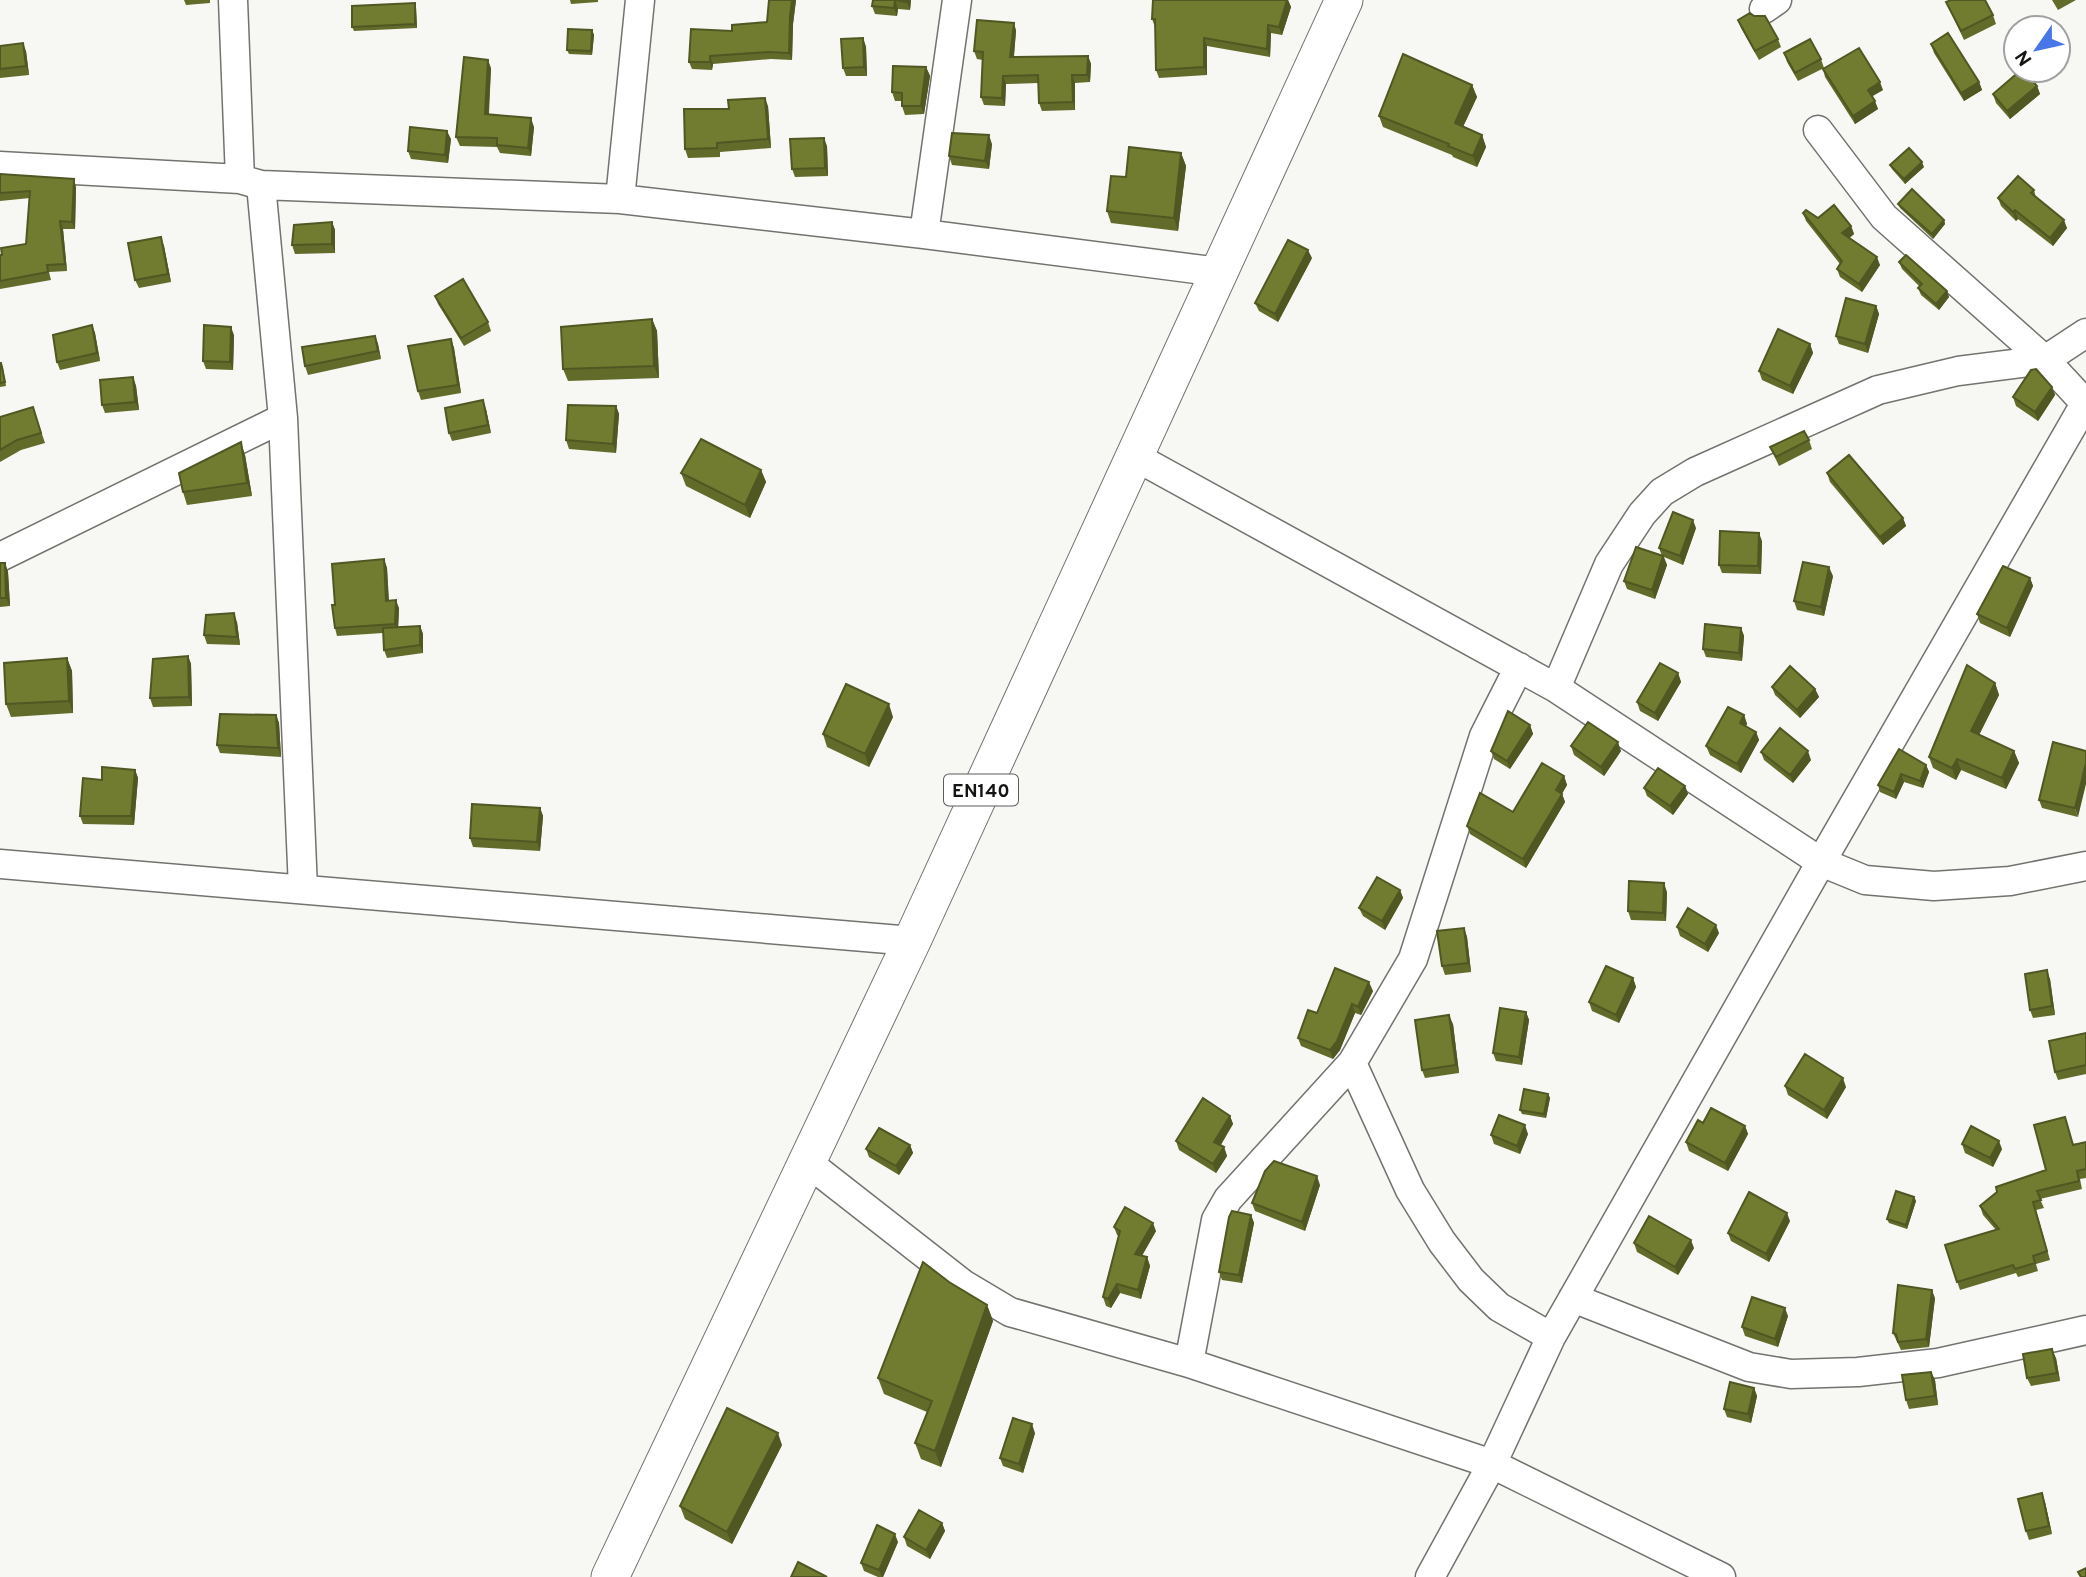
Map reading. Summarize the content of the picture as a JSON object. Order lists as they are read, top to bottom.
{
  "streets": {
    "main road": ["EN140"]
  },
  "north": "bottom left"
}
